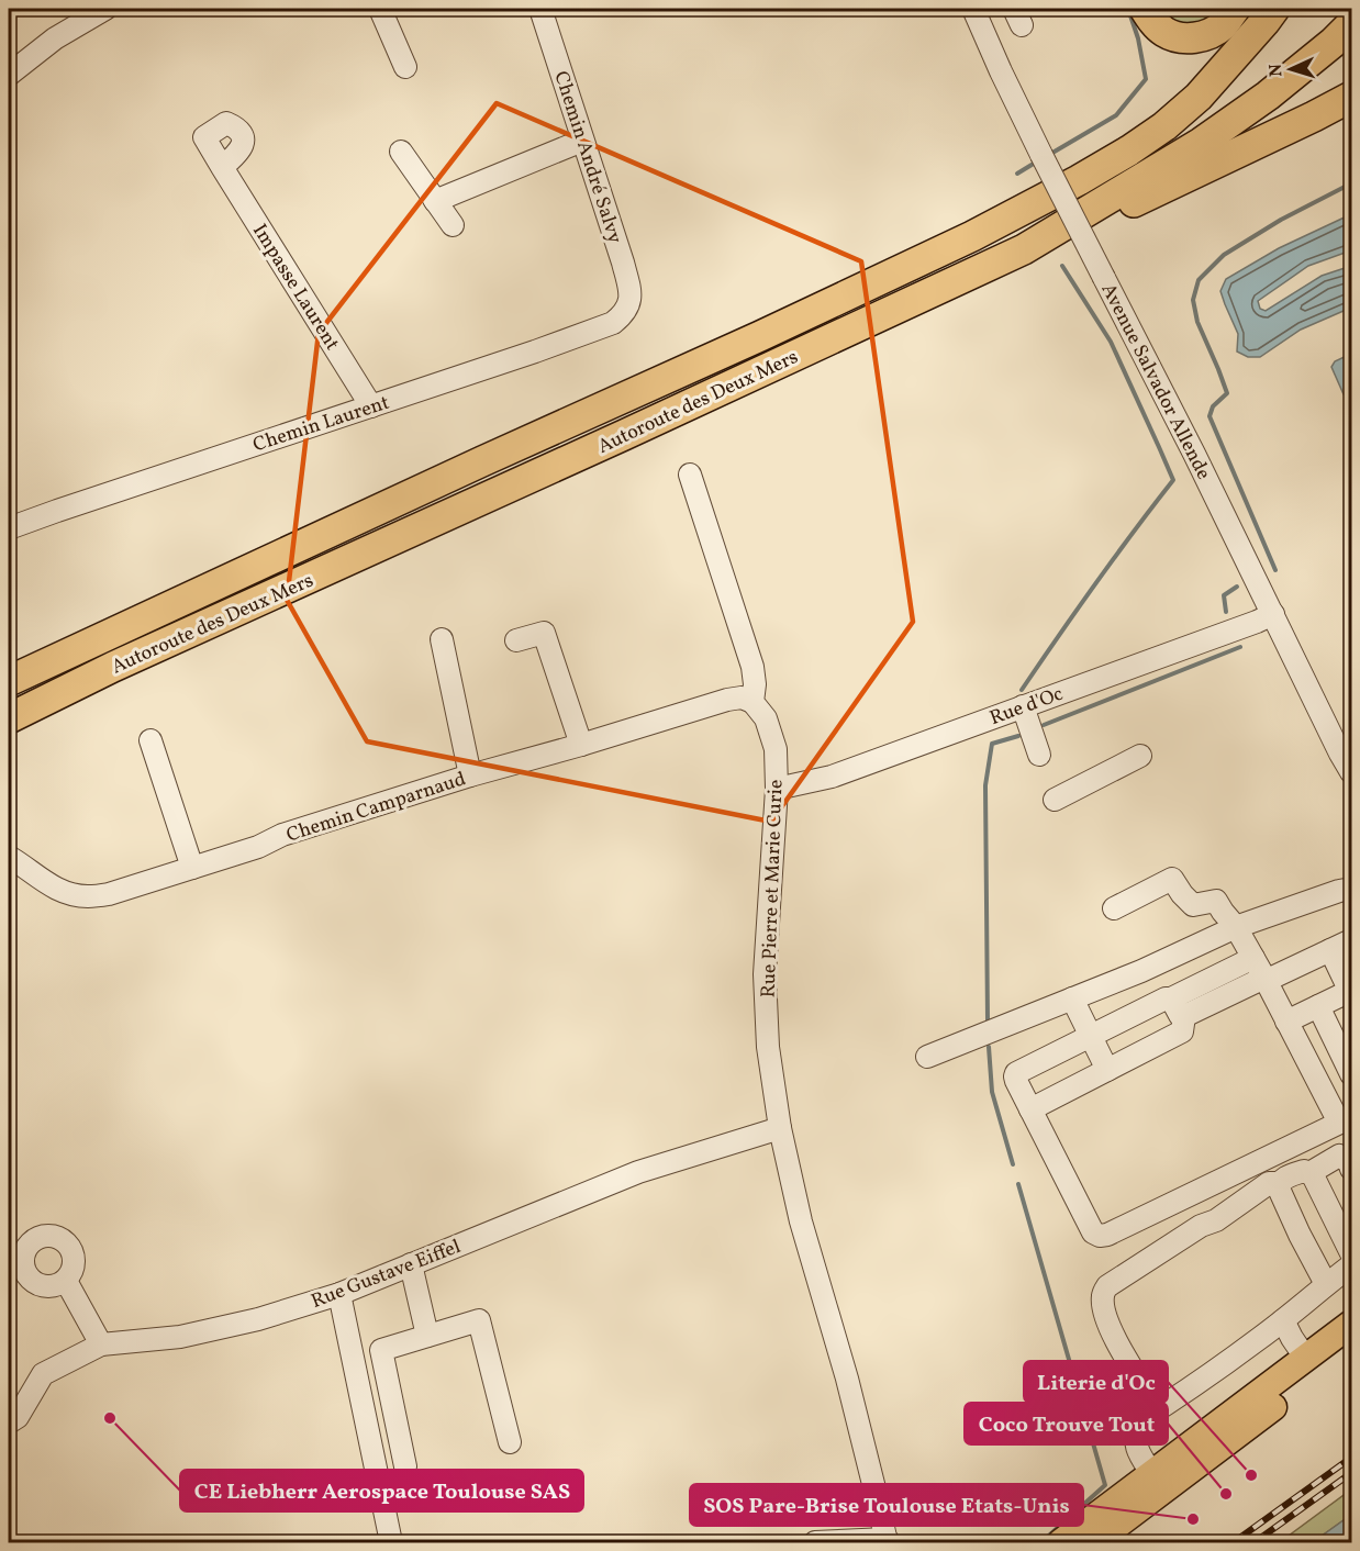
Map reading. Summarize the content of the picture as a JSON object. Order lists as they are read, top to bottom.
{
  "streets": {
    "highway": ["Autoroute des Deux Mers"],
    "street": [
      "Chemin André Salvy",
      "Impasse Laurent",
      "Avenue Salvador Allende",
      "Chemin Laurent",
      "Rue d'Oc",
      "Chemin Camparnaud",
      "Rue Pierre et Marie Curie",
      "Rue Gustave Eiffel"
    ]
  },
  "crossings": [
    ["Chemin André Salvy", "Chemin Laurent"],
    ["Impasse Laurent", "Chemin Laurent"],
    ["Avenue Salvador Allende", "Rue d'Oc"],
    ["Rue d'Oc", "Rue Pierre et Marie Curie"],
    ["Chemin Camparnaud", "Rue Pierre et Marie Curie"],
    ["Rue Pierre et Marie Curie", "Rue Gustave Eiffel"]
  ],
  "places": [
    "CE Liebherr Aerospace Toulouse SAS",
    "Literie d'Oc",
    "Coco Trouve Tout",
    "SOS Pare-Brise Toulouse Etats-Unis"
  ],
  "north": "left"
}
